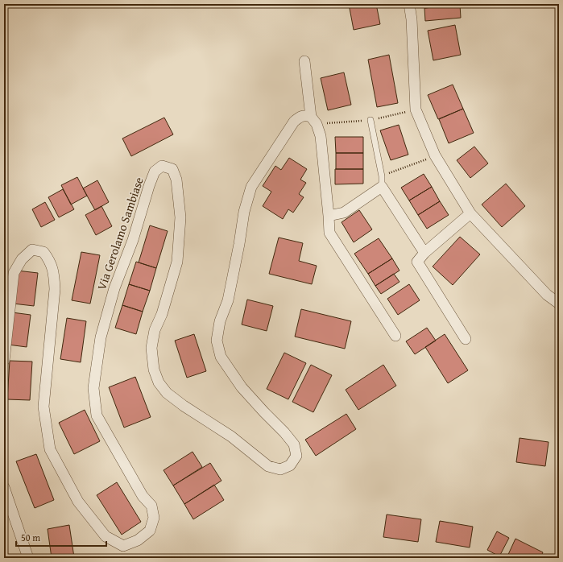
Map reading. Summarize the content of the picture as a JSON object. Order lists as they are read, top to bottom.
{
  "streets": {
    "street": ["Via Gerolamo Sambiase"]
  },
  "scale_bar": "50 m"
}
